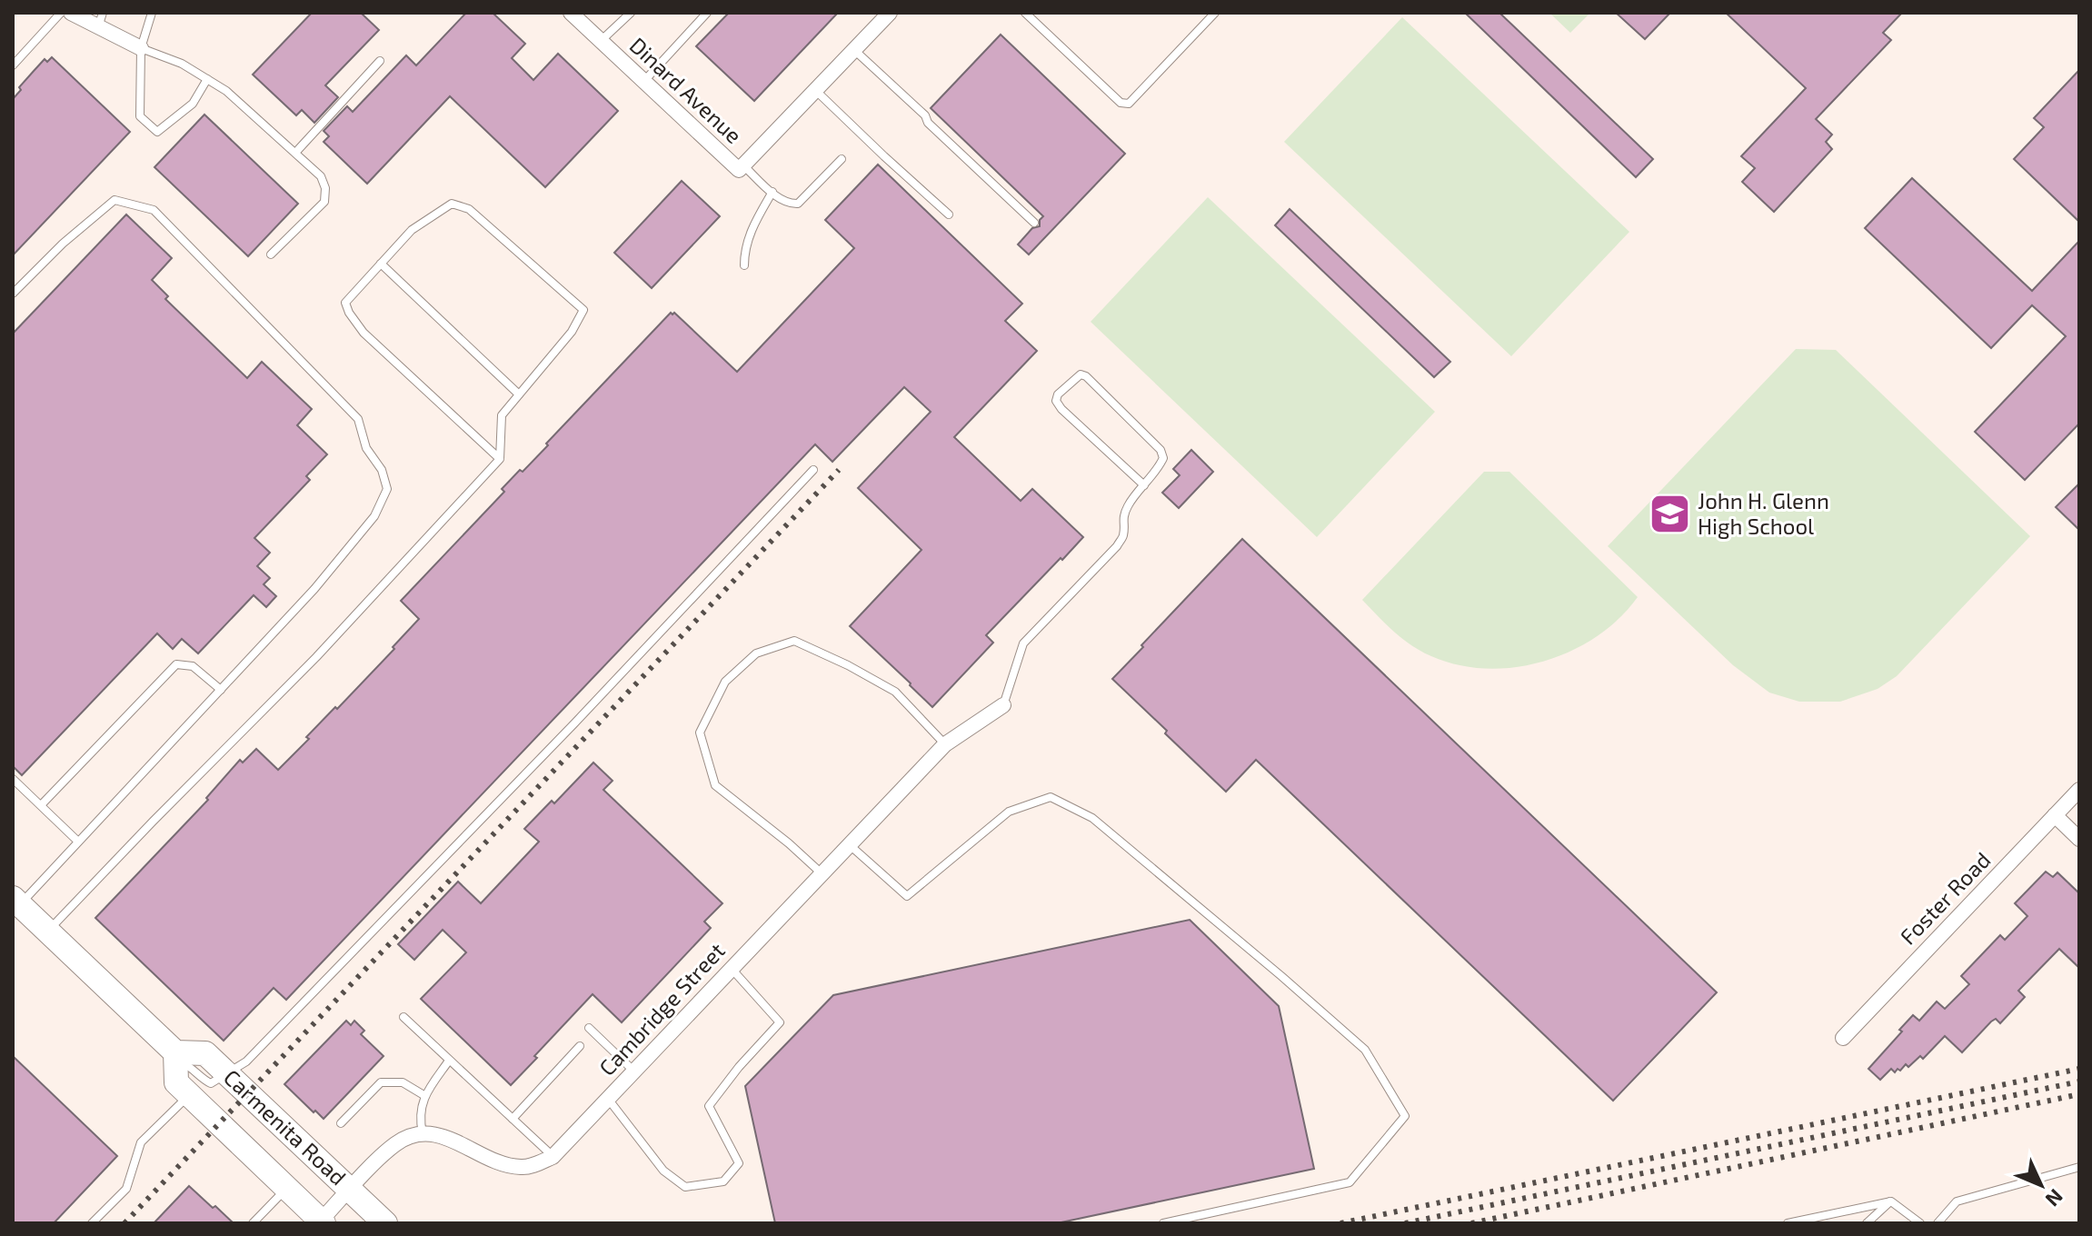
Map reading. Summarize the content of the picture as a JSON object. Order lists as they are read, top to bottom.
{
  "streets": {
    "main road": ["Carmenita Road"],
    "street": ["Dinard Avenue", "Foster Road", "Cambridge Street"]
  },
  "places": {
    "school or university": ["John H. Glenn High School"]
  },
  "north": "bottom right"
}
